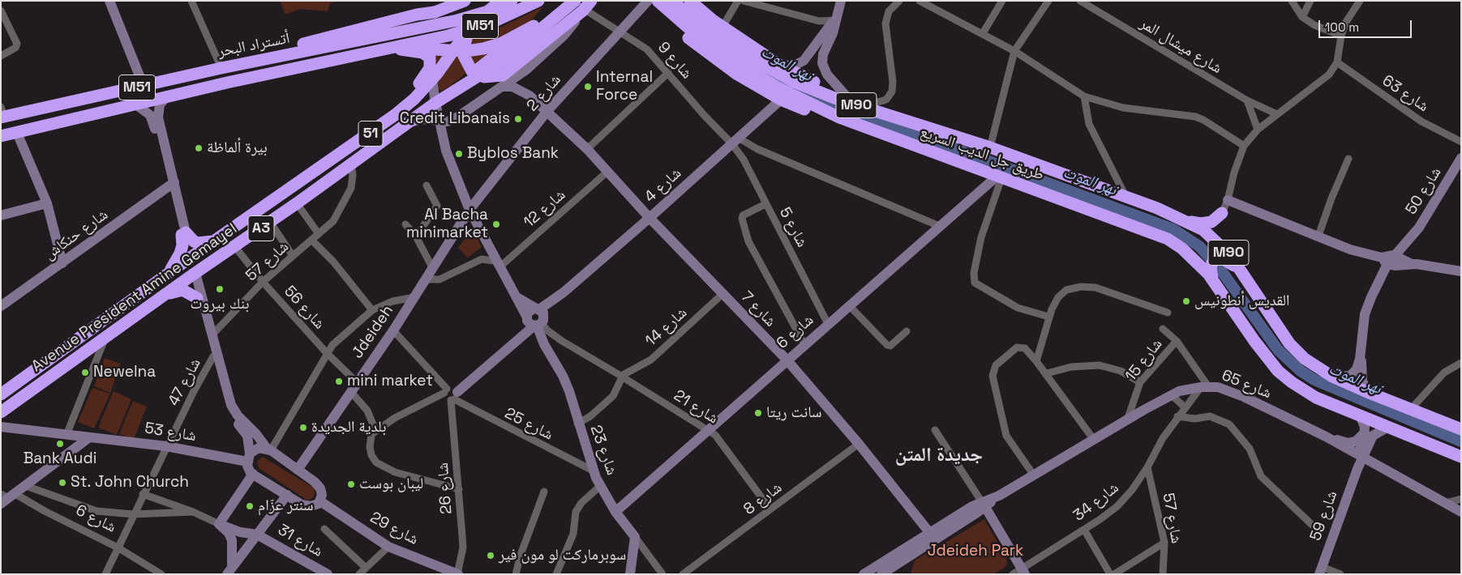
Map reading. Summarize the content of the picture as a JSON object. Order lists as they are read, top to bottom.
{
  "streets": {
    "highway": [
      "M51",
      "أتستراد البحر",
      "M90",
      "51",
      "طريق جل الديب السريع",
      "A3",
      "Avenue President Amine Gemayel"
    ],
    "street": [
      "شارع ميشال المر",
      "شارع 9",
      "شارع 2",
      "شارع 63",
      "شارع 4",
      "شارع 50",
      "شارع 12",
      "شارع 5",
      "شارع حنكاش",
      "شارع 57",
      "شارع 56",
      "شارع 7",
      "شارع 14",
      "Jdeideh",
      "شارع 6",
      "شارع 15",
      "شارع 47",
      "شارع 65",
      "شارع 21",
      "شارع 25",
      "شارع 53",
      "شارع 23",
      "شارع 26",
      "شارع 8",
      "شارع 34",
      "شارع 59",
      "شارع 29",
      "شارع 31"
    ]
  },
  "crossings": [
    ["شارع 9", "شارع 2"],
    ["شارع 9", "شارع 4"],
    ["شارع 9", "شارع 5"],
    ["شارع 2", "شارع 7"],
    ["شارع 2", "Jdeideh"],
    ["شارع 2", "شارع 23"],
    ["M90", "طريق جل الديب السريع"],
    ["M90", "شارع 50"],
    ["51", "Avenue President Amine Gemayel"],
    ["طريق جل الديب السريع", "شارع 6"],
    ["شارع 4", "شارع 5"],
    ["شارع 4", "شارع 7"],
    ["شارع 4", "شارع 21"],
    ["شارع 4", "شارع 25"],
    ["شارع 4", "شارع 23"],
    ["شارع 4", "شارع 26"],
    ["شارع 12", "شارع 7"],
    ["شارع 12", "شارع 23"],
    ["شارع 5", "شارع 6"],
    ["شارع 57", "Avenue President Amine Gemayel"],
    ["شارع 57", "شارع 56"],
    ["شارع 57", "شارع 34"],
    ["Avenue President Amine Gemayel", "شارع 56"],
    ["Avenue President Amine Gemayel", "شارع 23"],
    ["شارع 56", "Jdeideh"],
    ["شارع 7", "شارع 14"],
    ["شارع 7", "شارع 6"],
    ["شارع 7", "شارع 65"],
    ["شارع 7", "شارع 8"],
    ["شارع 14", "شارع 21"],
    ["Jdeideh", "شارع 23"],
    ["شارع 6", "شارع 47"],
    ["شارع 6", "شارع 21"],
    ["شارع 6", "شارع 23"],
    ["شارع 15", "شارع 65"],
    ["شارع 47", "شارع 53"],
    ["شارع 65", "شارع 34"],
    ["شارع 65", "شارع 59"],
    ["شارع 21", "شارع 23"],
    ["شارع 21", "شارع 8"],
    ["شارع 25", "شارع 23"],
    ["شارع 25", "شارع 26"],
    ["شارع 26", "شارع 29"]
  ],
  "districts": ["جديدة المتن"],
  "water": ["نهر الموت"],
  "parks": ["Jdeideh Park"],
  "places": [
    "Internal Force",
    "Credit Libanais",
    "بيرة ألماظة",
    "Byblos Bank",
    "Al Bacha minimarket",
    "بنك بيروت",
    "القديس أنطونيس",
    "Newelna",
    "mini market",
    "سانت ريتا",
    "بلدية الجديدة",
    "Bank Audi",
    "St. John Church",
    "ليبان بوست",
    "سنتر عزّام",
    "سوبرماركت لو مون فير"
  ],
  "scale_bar": "100 m"
}
